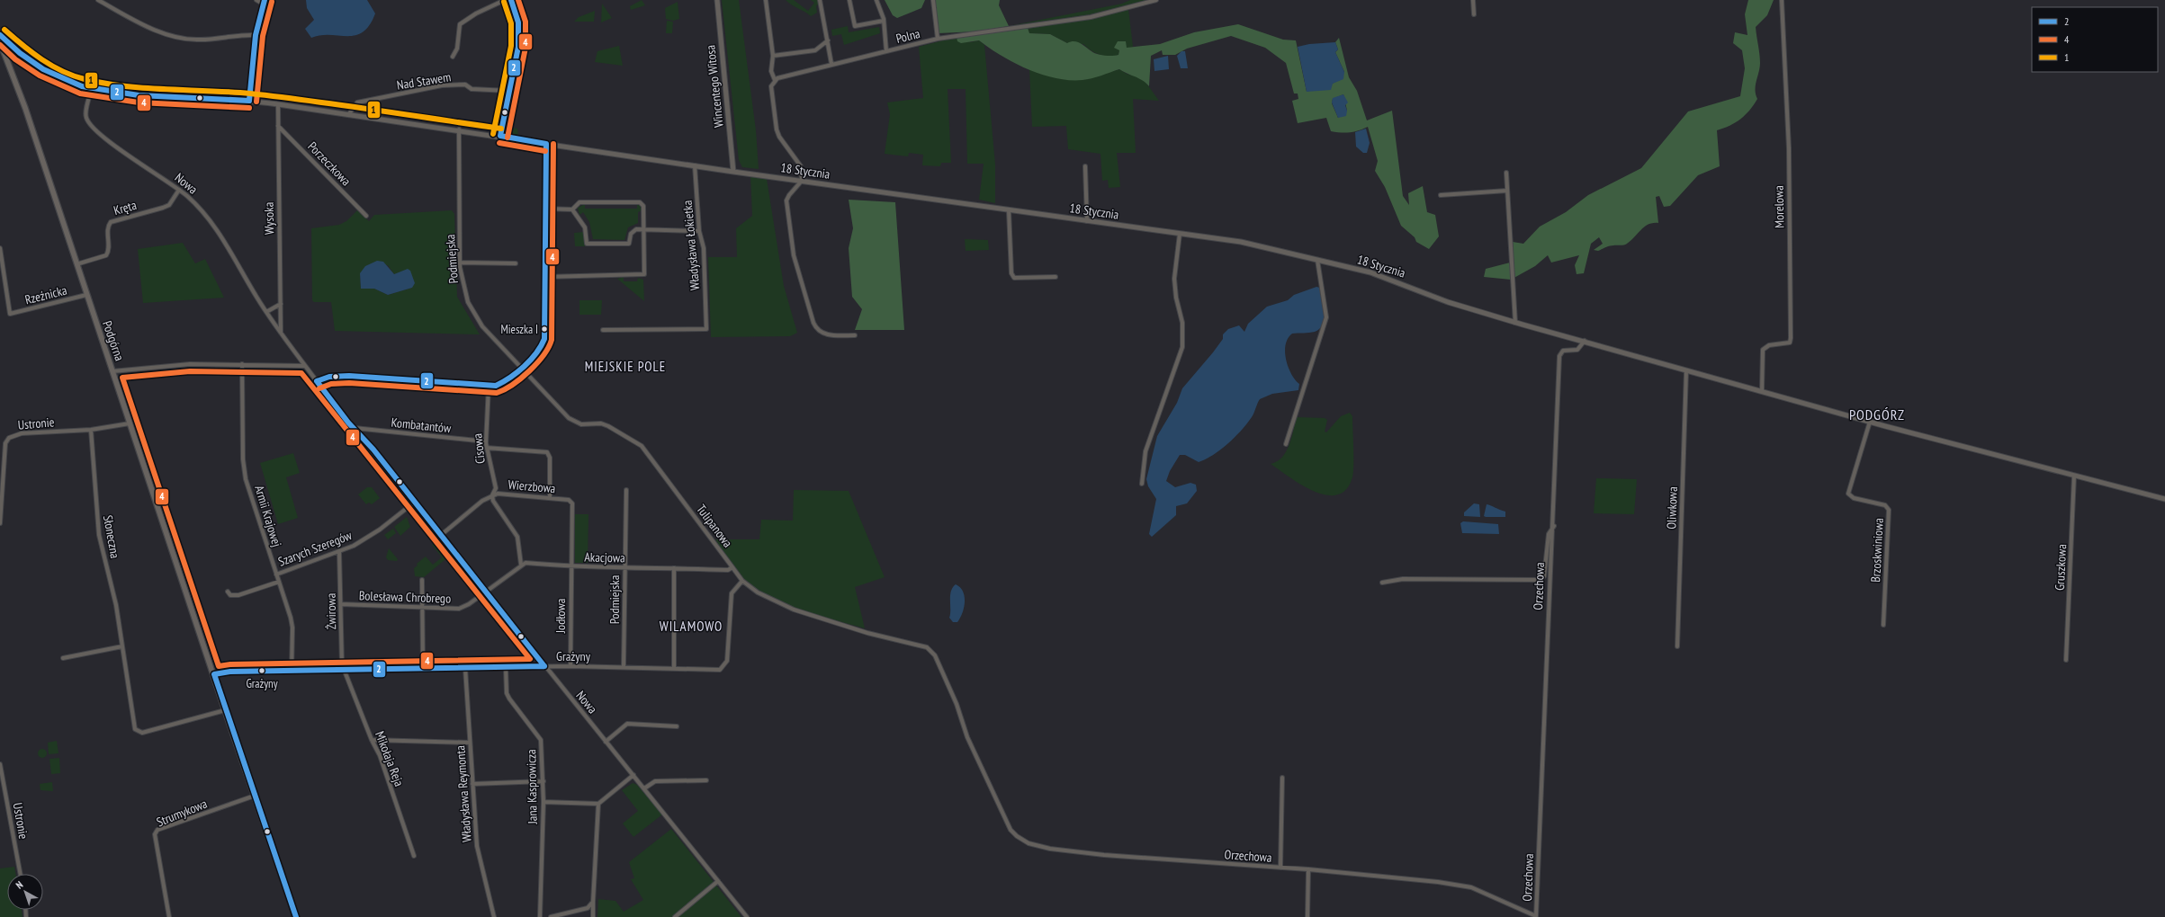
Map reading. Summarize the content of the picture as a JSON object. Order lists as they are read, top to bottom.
{
  "streets": {
    "main road": ["Podgórna"],
    "street": [
      "Polna",
      "Nad Stawem",
      "Wincentego Witosa",
      "Porzeczkowa",
      "18 Stycznia",
      "Nowa",
      "Morelowa",
      "Kręta",
      "Wysoka",
      "Władysława Łokietka",
      "Podmiejska",
      "Rzeźnicka",
      "Ustronie",
      "Kombatantów",
      "Cisowa",
      "Wierzbowa",
      "Oliwkowa",
      "Armii Krajowej",
      "Tulipanowa",
      "Słoneczna",
      "Szarych Szeregów",
      "Brzoskwiniowa",
      "Akacjowa",
      "Gruszkowa",
      "Orzechowa",
      "Bolesława Chrobrego",
      "Żwirowa",
      "Jodłowa",
      "Grażyny",
      "Mikołaja Reja",
      "Jana Kasprowicza",
      "Władysława Reymonta",
      "Strumykowa"
    ]
  },
  "crossings": [
    ["Nad Stawem", "18 Stycznia"],
    ["Wincentego Witosa", "18 Stycznia"],
    ["Porzeczkowa", "Wysoka"],
    ["18 Stycznia", "Nowa"],
    ["18 Stycznia", "Morelowa"],
    ["18 Stycznia", "Wysoka"],
    ["18 Stycznia", "Władysława Łokietka"],
    ["18 Stycznia", "Podmiejska"],
    ["18 Stycznia", "Podgórna"],
    ["18 Stycznia", "Oliwkowa"],
    ["18 Stycznia", "Brzoskwiniowa"],
    ["18 Stycznia", "Gruszkowa"],
    ["18 Stycznia", "Orzechowa"],
    ["Nowa", "Kręta"],
    ["Nowa", "Wysoka"],
    ["Nowa", "Kombatantów"],
    ["Nowa", "Wierzbowa"],
    ["Nowa", "Szarych Szeregów"],
    ["Nowa", "Bolesława Chrobrego"],
    ["Nowa", "Grażyny"],
    ["Kręta", "Podgórna"],
    ["Podmiejska", "Tulipanowa"],
    ["Podmiejska", "Akacjowa"],
    ["Podmiejska", "Grażyny"],
    ["Rzeźnicka", "Podgórna"],
    ["Podgórna", "Ustronie"],
    ["Podgórna", "Słoneczna"],
    ["Podgórna", "Grażyny"],
    ["Podgórna", "Strumykowa"],
    ["Ustronie", "Słoneczna"],
    ["Kombatantów", "Cisowa"],
    ["Cisowa", "Wierzbowa"],
    ["Cisowa", "Akacjowa"],
    ["Wierzbowa", "Akacjowa"],
    ["Wierzbowa", "Jodłowa"],
    ["Armii Krajowej", "Szarych Szeregów"],
    ["Armii Krajowej", "Grażyny"],
    ["Tulipanowa", "Akacjowa"],
    ["Tulipanowa", "Orzechowa"],
    ["Tulipanowa", "Grażyny"],
    ["Szarych Szeregów", "Żwirowa"],
    ["Akacjowa", "Jodłowa"],
    ["Bolesława Chrobrego", "Żwirowa"],
    ["Żwirowa", "Grażyny"],
    ["Żwirowa", "Mikołaja Reja"],
    ["Jodłowa", "Grażyny"],
    ["Grażyny", "Mikołaja Reja"],
    ["Grażyny", "Jana Kasprowicza"],
    ["Grażyny", "Władysława Reymonta"]
  ],
  "districts": ["MIEJSKIE POLE", "PODGÓRZ", "WILAMOWO"],
  "places": ["Mieszka I", "Grażyny"],
  "lines": ["transit line 2", "transit line 4", "transit line 1"],
  "legend": ["2", "4", "1"],
  "north": "top left"
}
